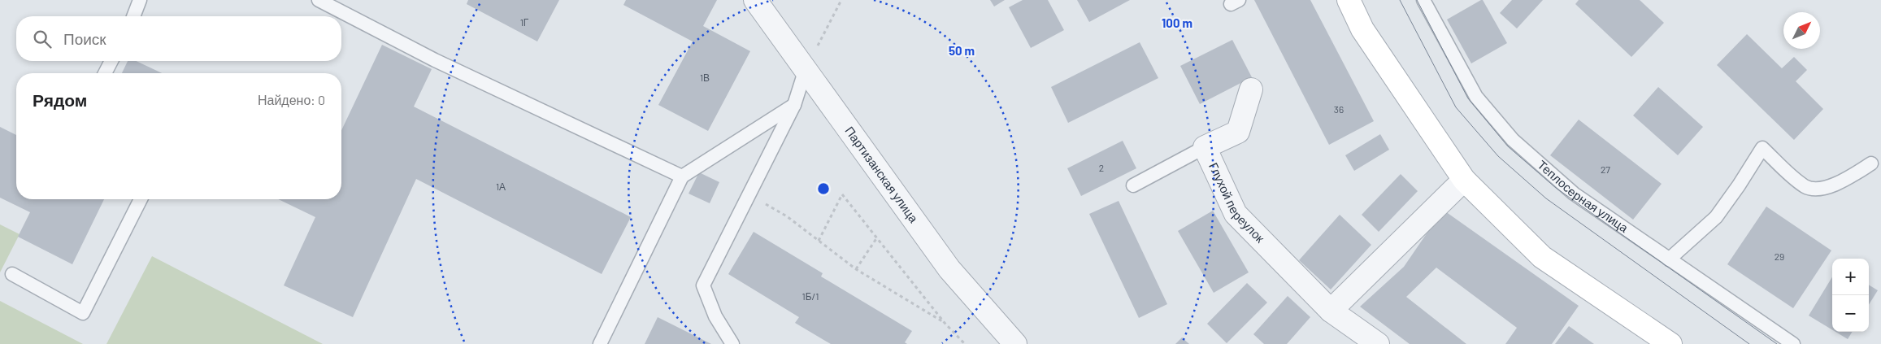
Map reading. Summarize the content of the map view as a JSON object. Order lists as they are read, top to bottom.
{
  "streets": {
    "street": ["Партизанская улица", "Глухой переулок"],
    "lane": ["Теплосерная улица"]
  },
  "house_numbers": [
    "1Г",
    "1В",
    "36",
    "2",
    "27",
    "1А",
    "29",
    "1Б/1"
  ],
  "north": "top right",
  "page": {
    "search": "Поиск",
    "heading": ["Рядом", "Найдено: 0"],
    "map_buttons": ["+", "−"]
  },
  "rings": ["100 m", "50 m"]
}
